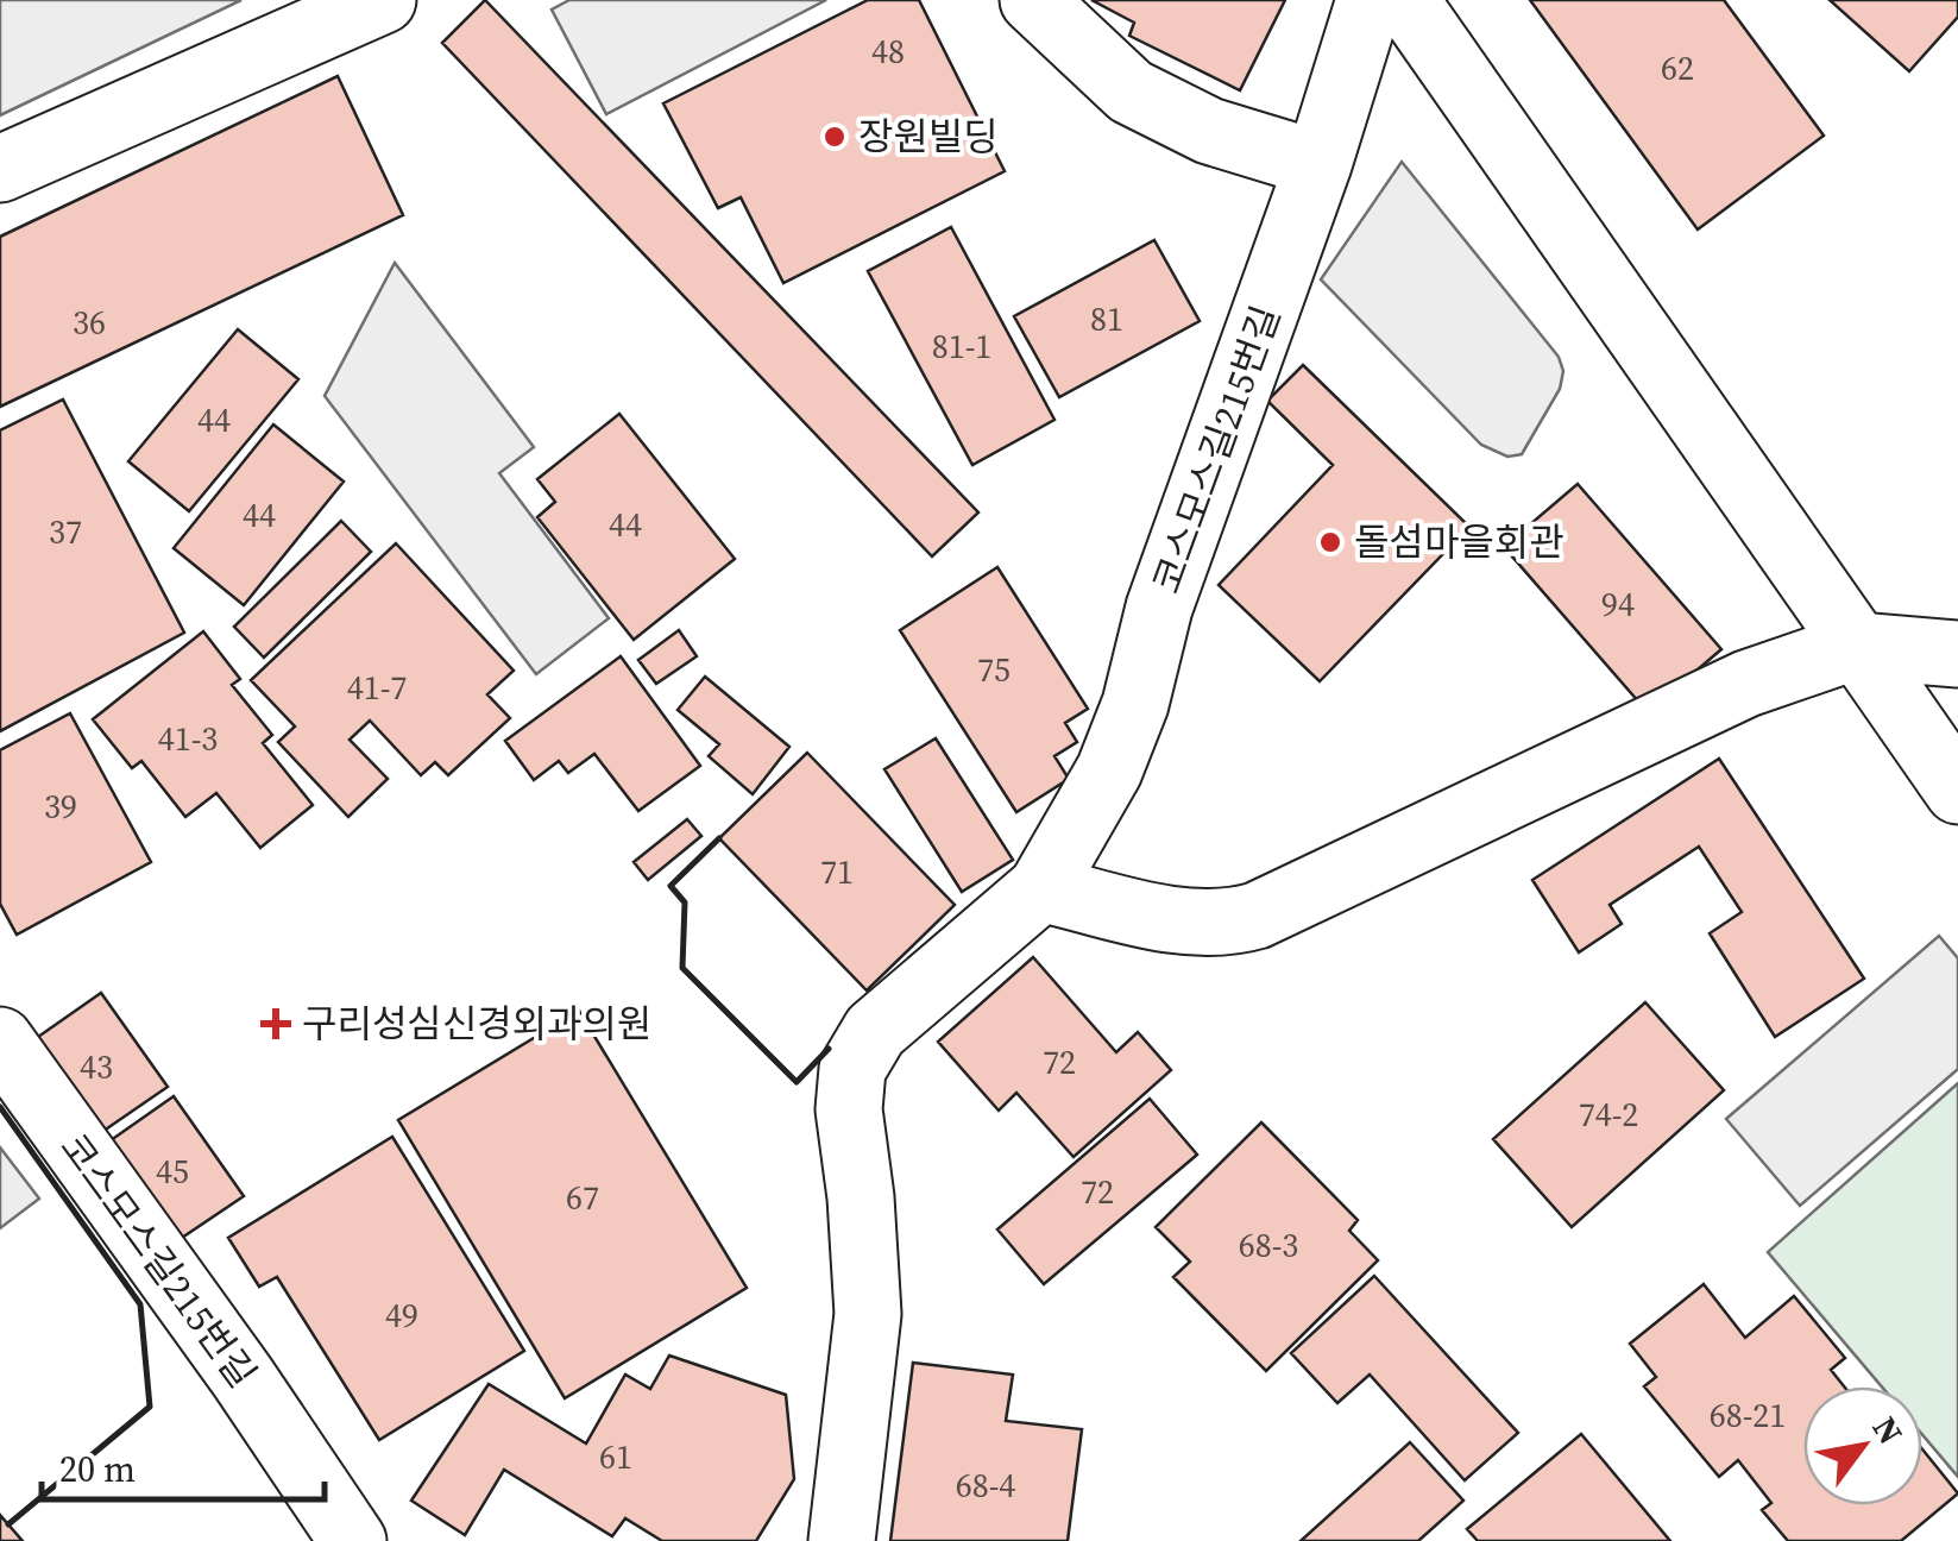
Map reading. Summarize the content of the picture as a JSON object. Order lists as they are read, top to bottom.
{
  "streets": {
    "street": ["코스모스길215번길"]
  },
  "places": {
    "other": ["장원빌딩", "돌섬마을회관"],
    "health": ["구리성심신경외과의원"]
  },
  "house_numbers": [
    "48",
    "62",
    "81",
    "36",
    "81-1",
    "44",
    "44",
    "44",
    "37",
    "94",
    "75",
    "41-7",
    "41-3",
    "39",
    "71",
    "72",
    "43",
    "74-2",
    "45",
    "72",
    "67",
    "68-3",
    "49",
    "68-21",
    "61",
    "68-4"
  ],
  "scale_bar": "20 m",
  "north": "top right"
}
